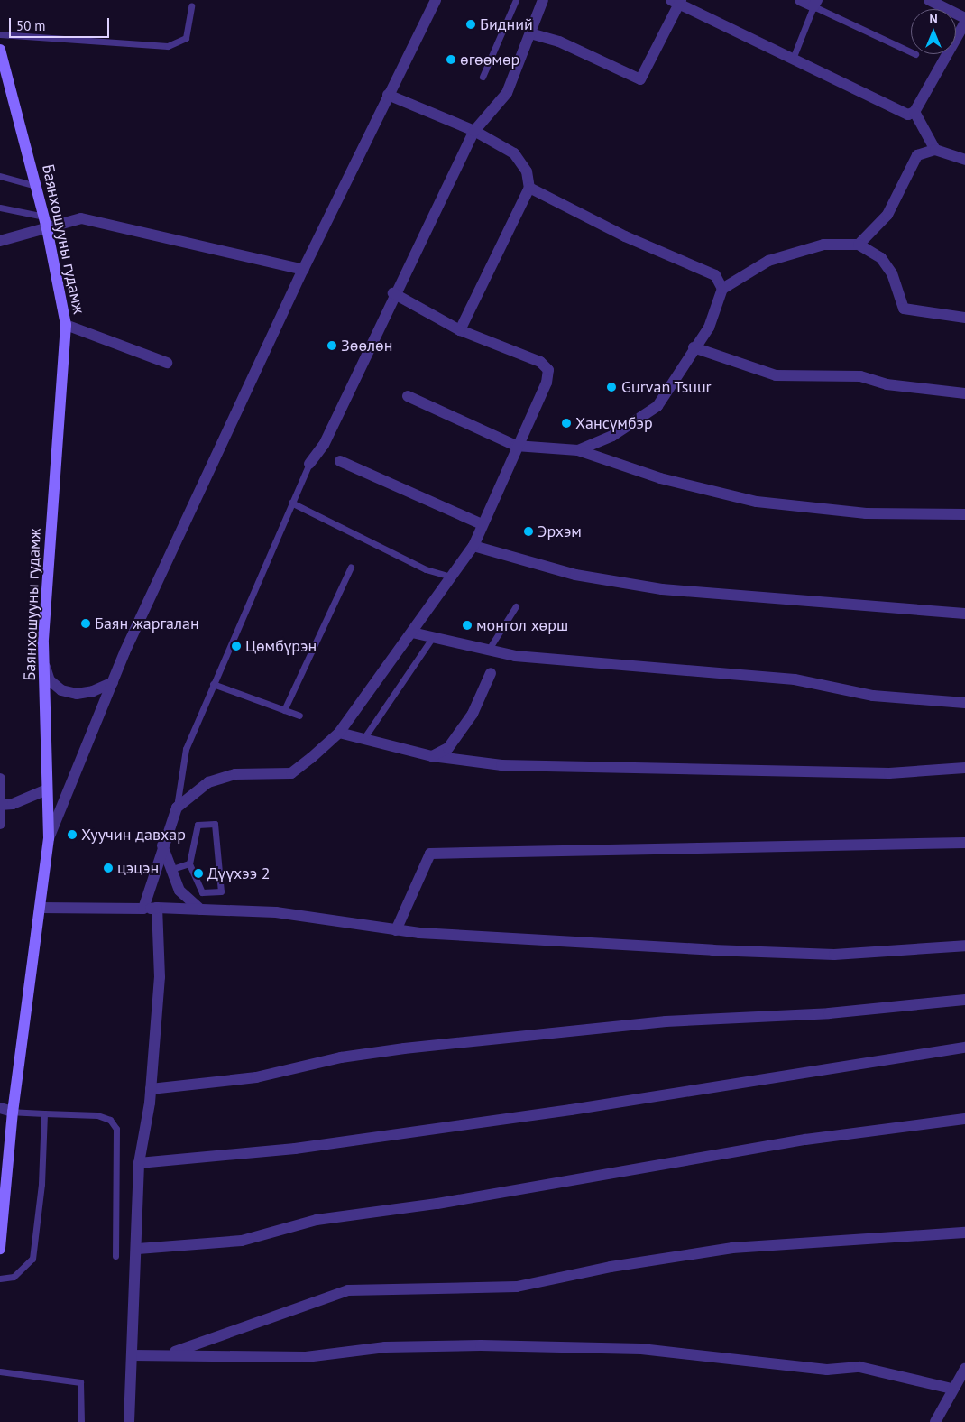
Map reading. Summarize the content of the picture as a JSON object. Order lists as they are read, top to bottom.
{
  "streets": {
    "main road": ["Баянхошууны гудамж"]
  },
  "places": [
    "Бидний",
    "өгөөмөр",
    "Зөөлөн",
    "Gurvan Tsuur",
    "Хансүмбэр",
    "Эрхэм",
    "Баян жаргалан",
    "монгол хөрш",
    "Цөмбүрэн",
    "Хуучин давхар",
    "цэцэн",
    "Дүүхээ 2"
  ],
  "scale_bar": "50 m",
  "north": "top"
}
